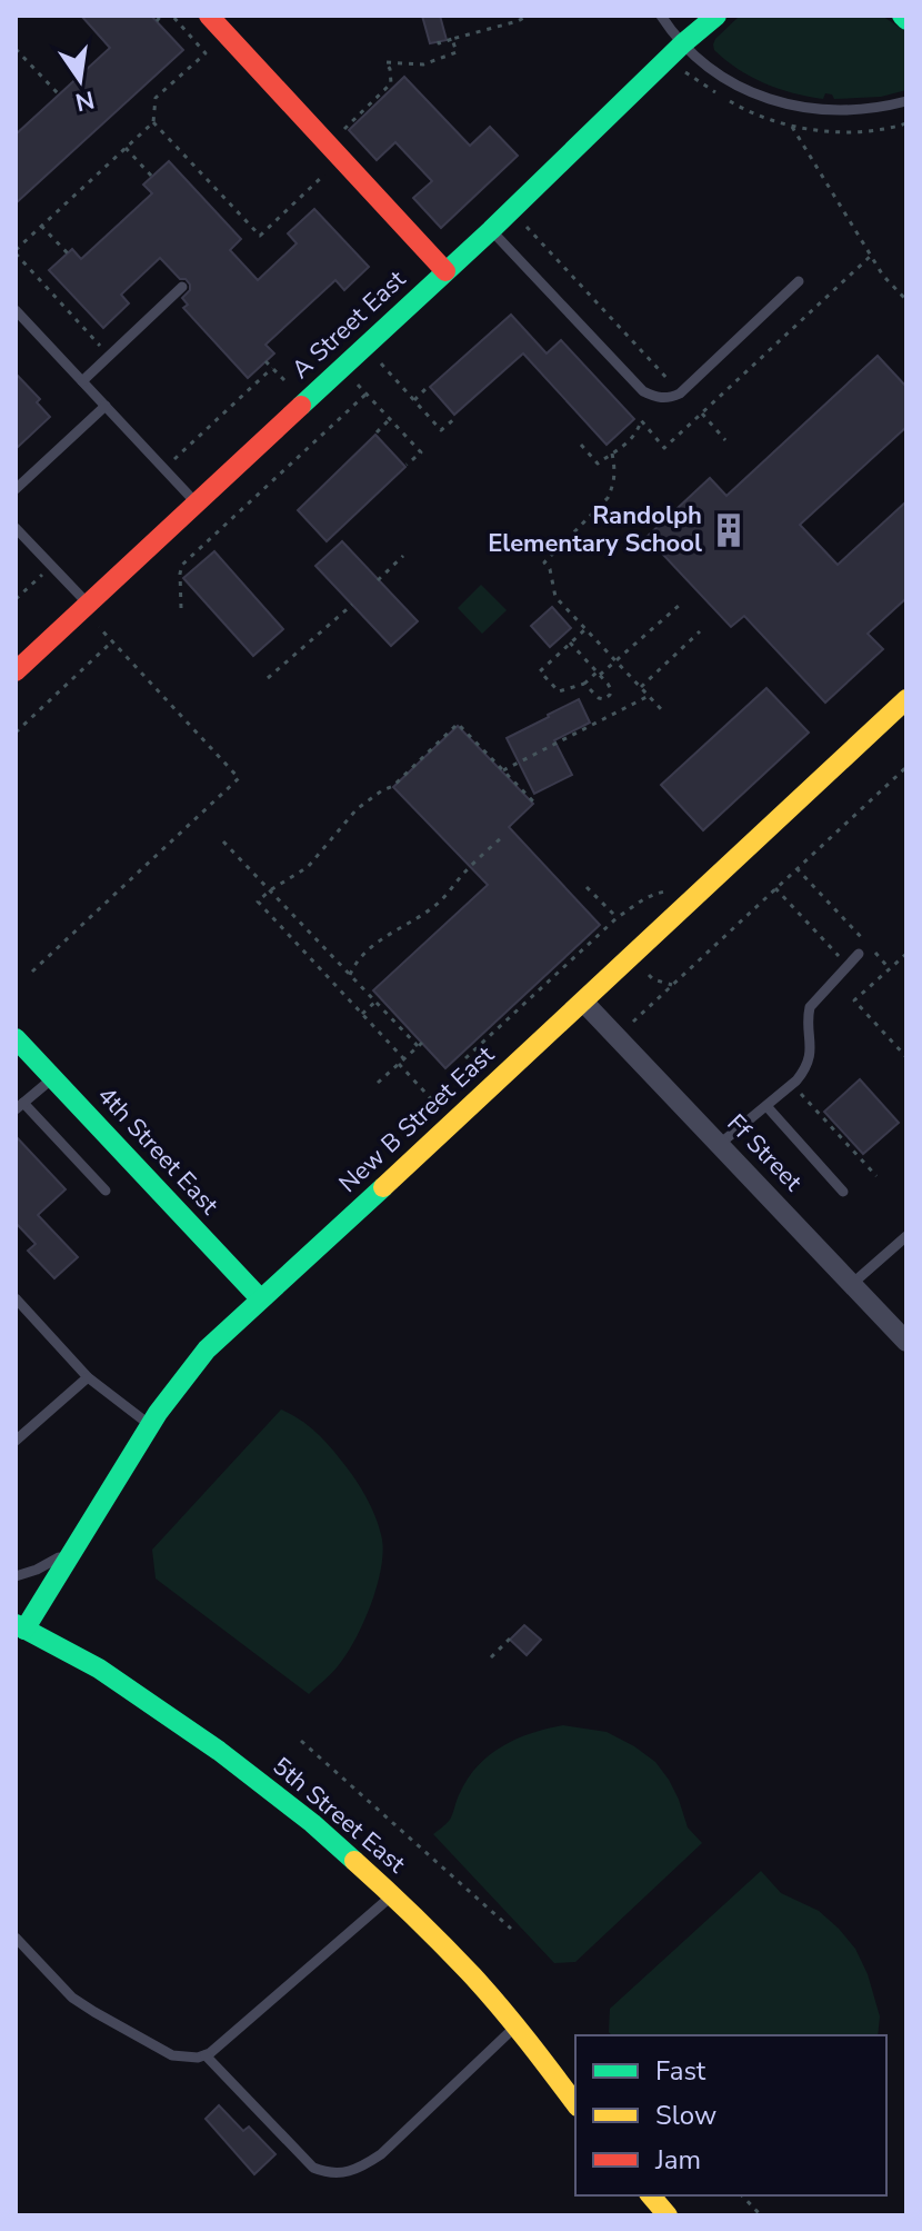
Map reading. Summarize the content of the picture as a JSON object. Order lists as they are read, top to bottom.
{
  "streets": {
    "street": [
      "A Street East",
      "New B Street East",
      "4th Street East",
      "Ff Street",
      "5th Street East"
    ]
  },
  "crossings": [
    ["New B Street East", "4th Street East"],
    ["New B Street East", "Ff Street"],
    ["New B Street East", "5th Street East"]
  ],
  "places": {
    "building": ["Randolph Elementary School"]
  },
  "legend": ["Fast", "Slow", "Jam"],
  "north": "bottom"
}
